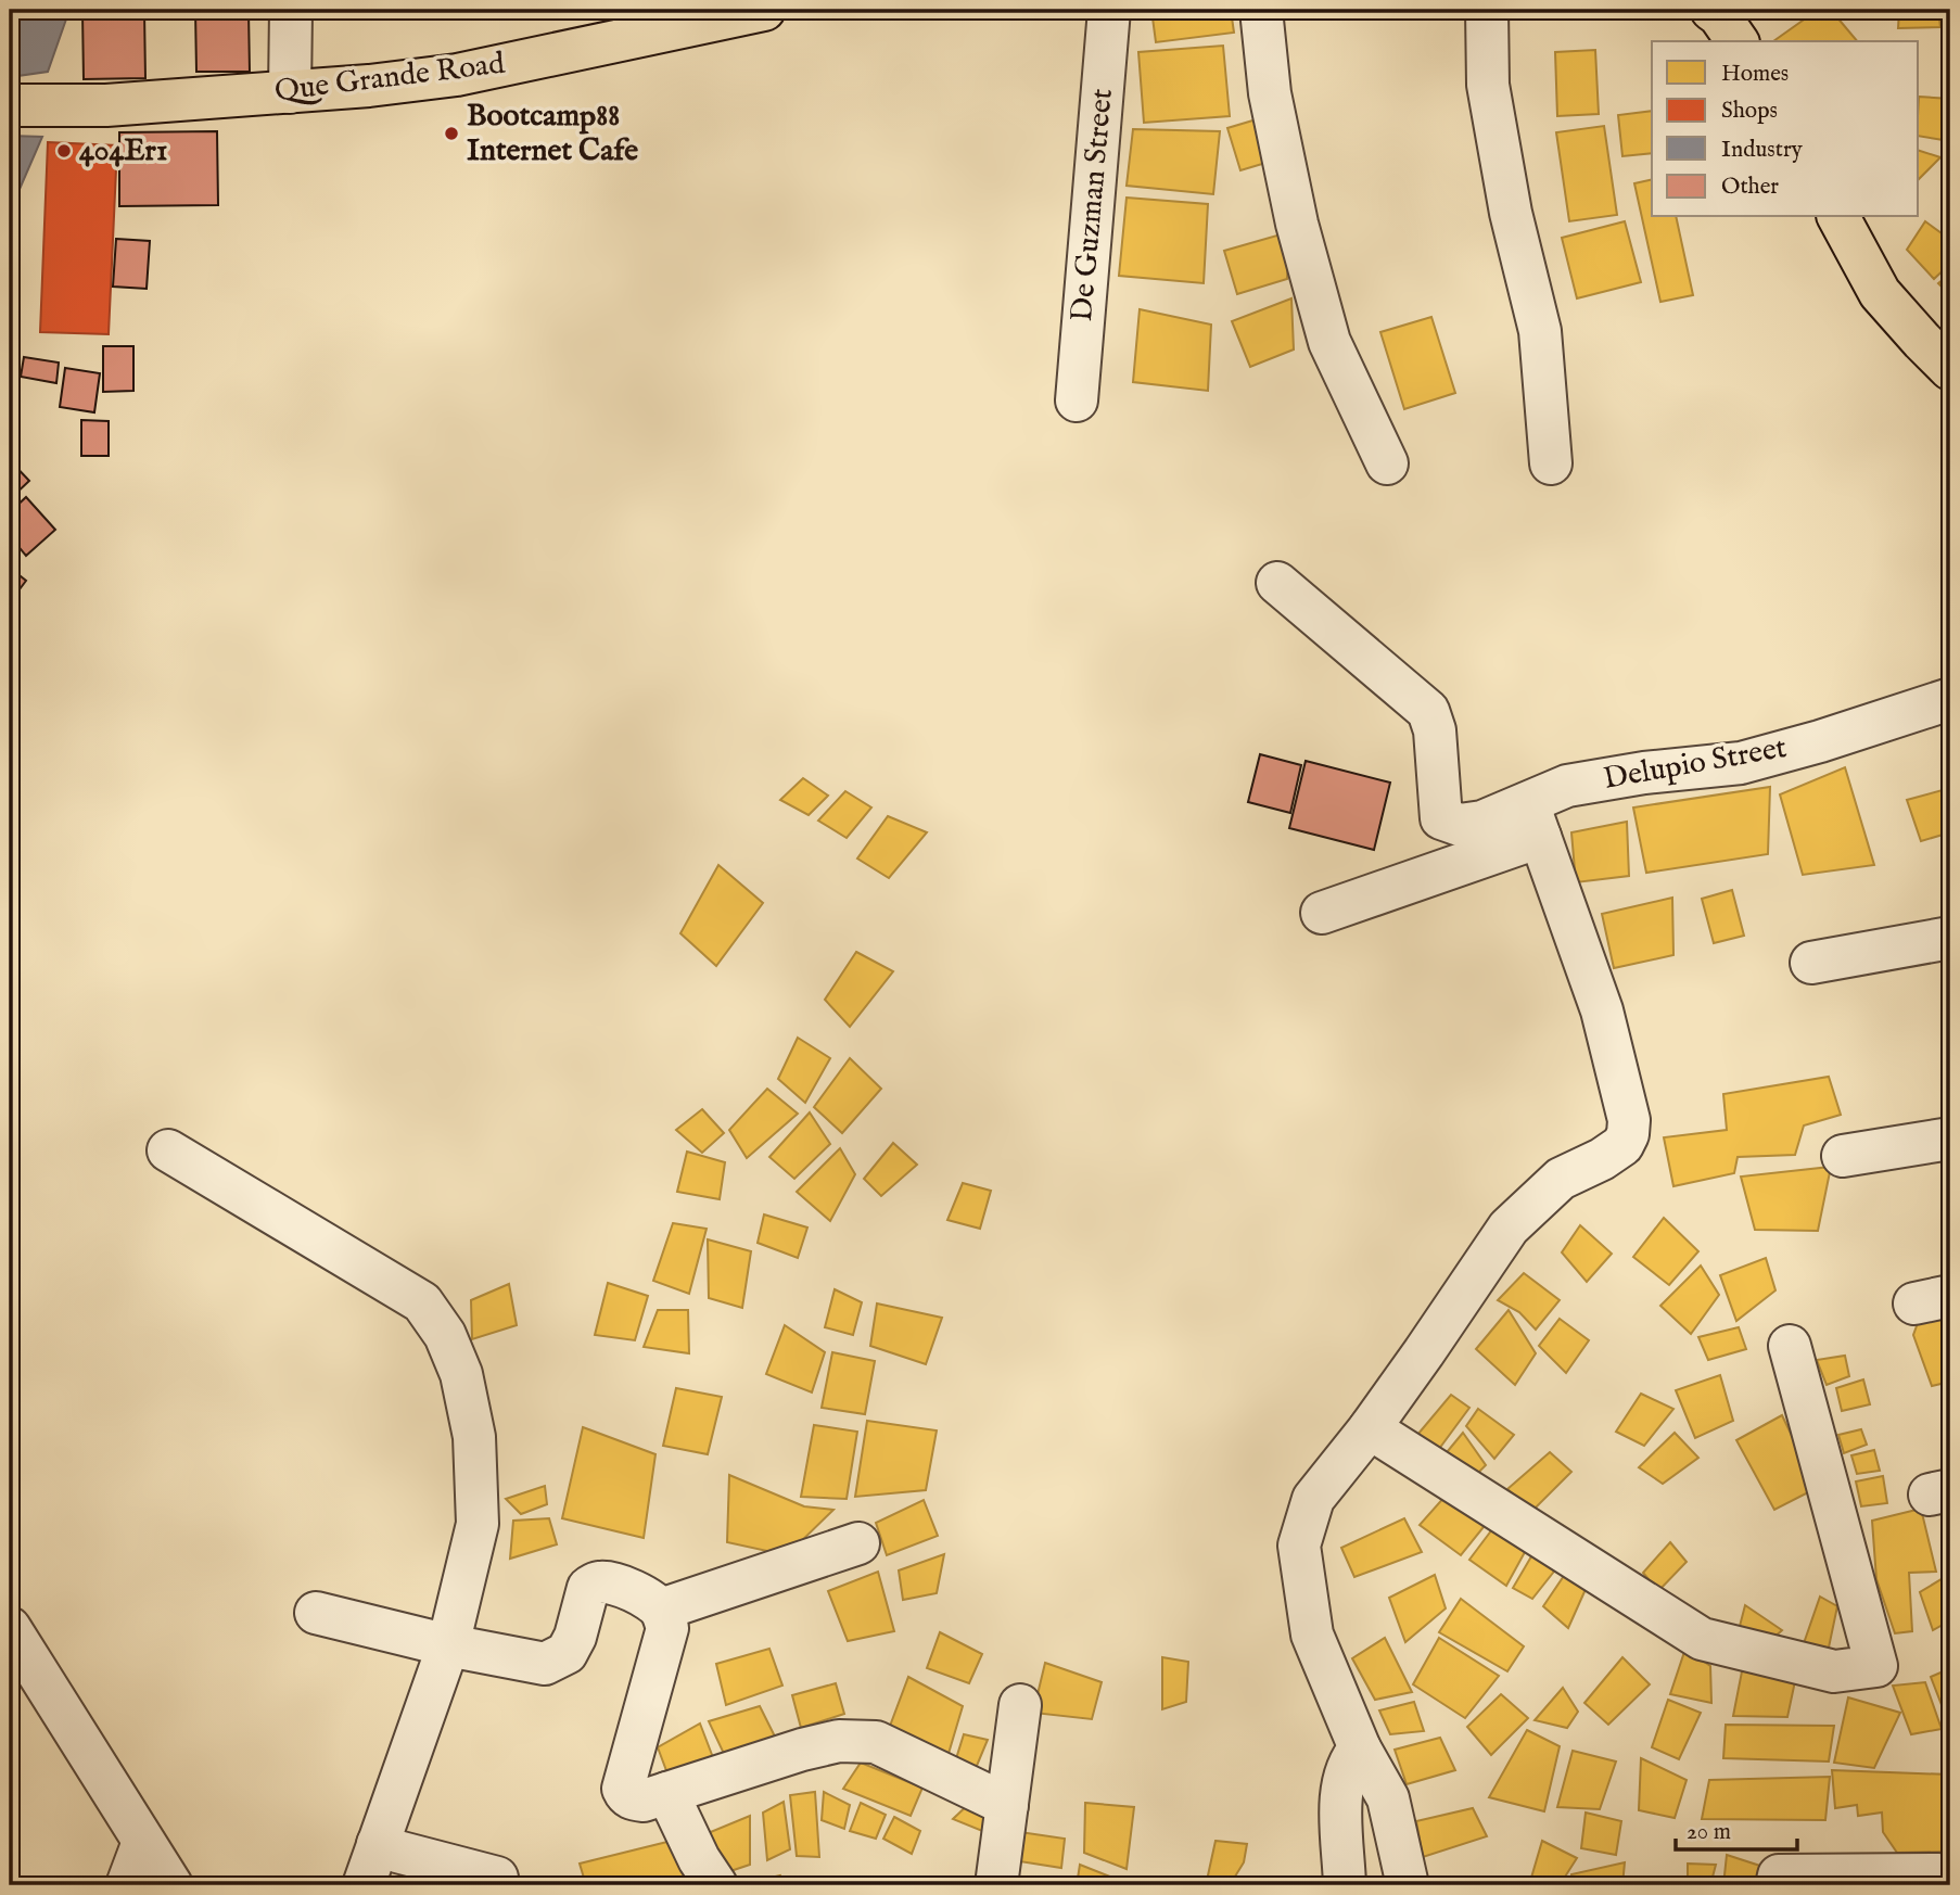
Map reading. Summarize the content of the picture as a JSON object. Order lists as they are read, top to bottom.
{
  "streets": {
    "main road": ["Que Grande Road"],
    "street": ["De Guzman Street", "Delupio Street"]
  },
  "places": ["Bootcamp88 Internet Cafe", "404Er1"],
  "legend": [
    "Homes",
    "Shops",
    "Industry",
    "Other"
  ],
  "scale_bar": "20 m"
}
